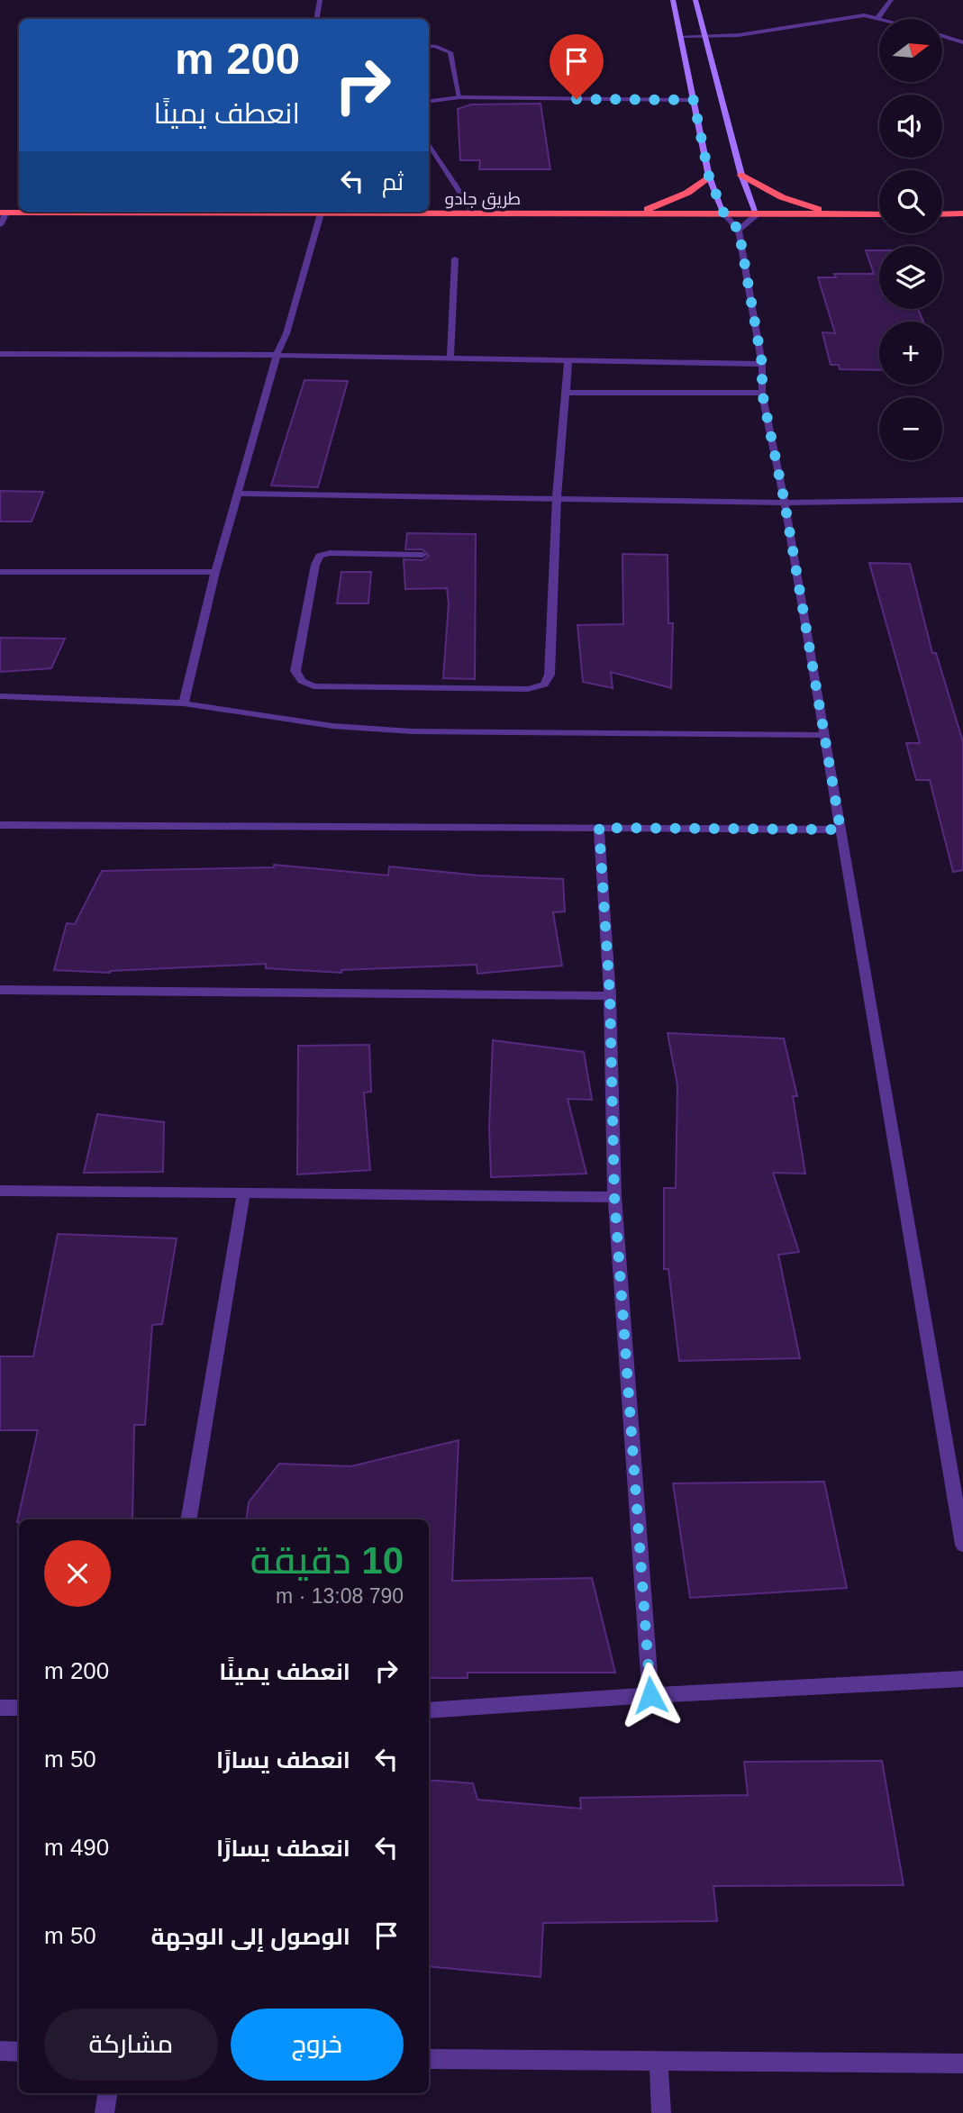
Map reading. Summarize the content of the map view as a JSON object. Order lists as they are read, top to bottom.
{
  "streets": {
    "highway": ["طريق جادو"]
  },
  "north": "right",
  "page": {
    "map_buttons": ["+", "−"],
    "turn": ["200 m", "انعطف يمينًا"],
    "then": "ثم",
    "heading": ["10 دقيقة", "790 m · 13:08"],
    "list": [
      {
        "name": "انعطف يمينًا",
        "value": "200 m"
      },
      {
        "name": "انعطف يسارًا",
        "value": "50 m"
      },
      {
        "name": "انعطف يسارًا",
        "value": "490 m"
      },
      {
        "name": "الوصول إلى الوجهة",
        "value": "50 m"
      }
    ],
    "buttons": ["خروج", "مشاركة"]
  }
}
